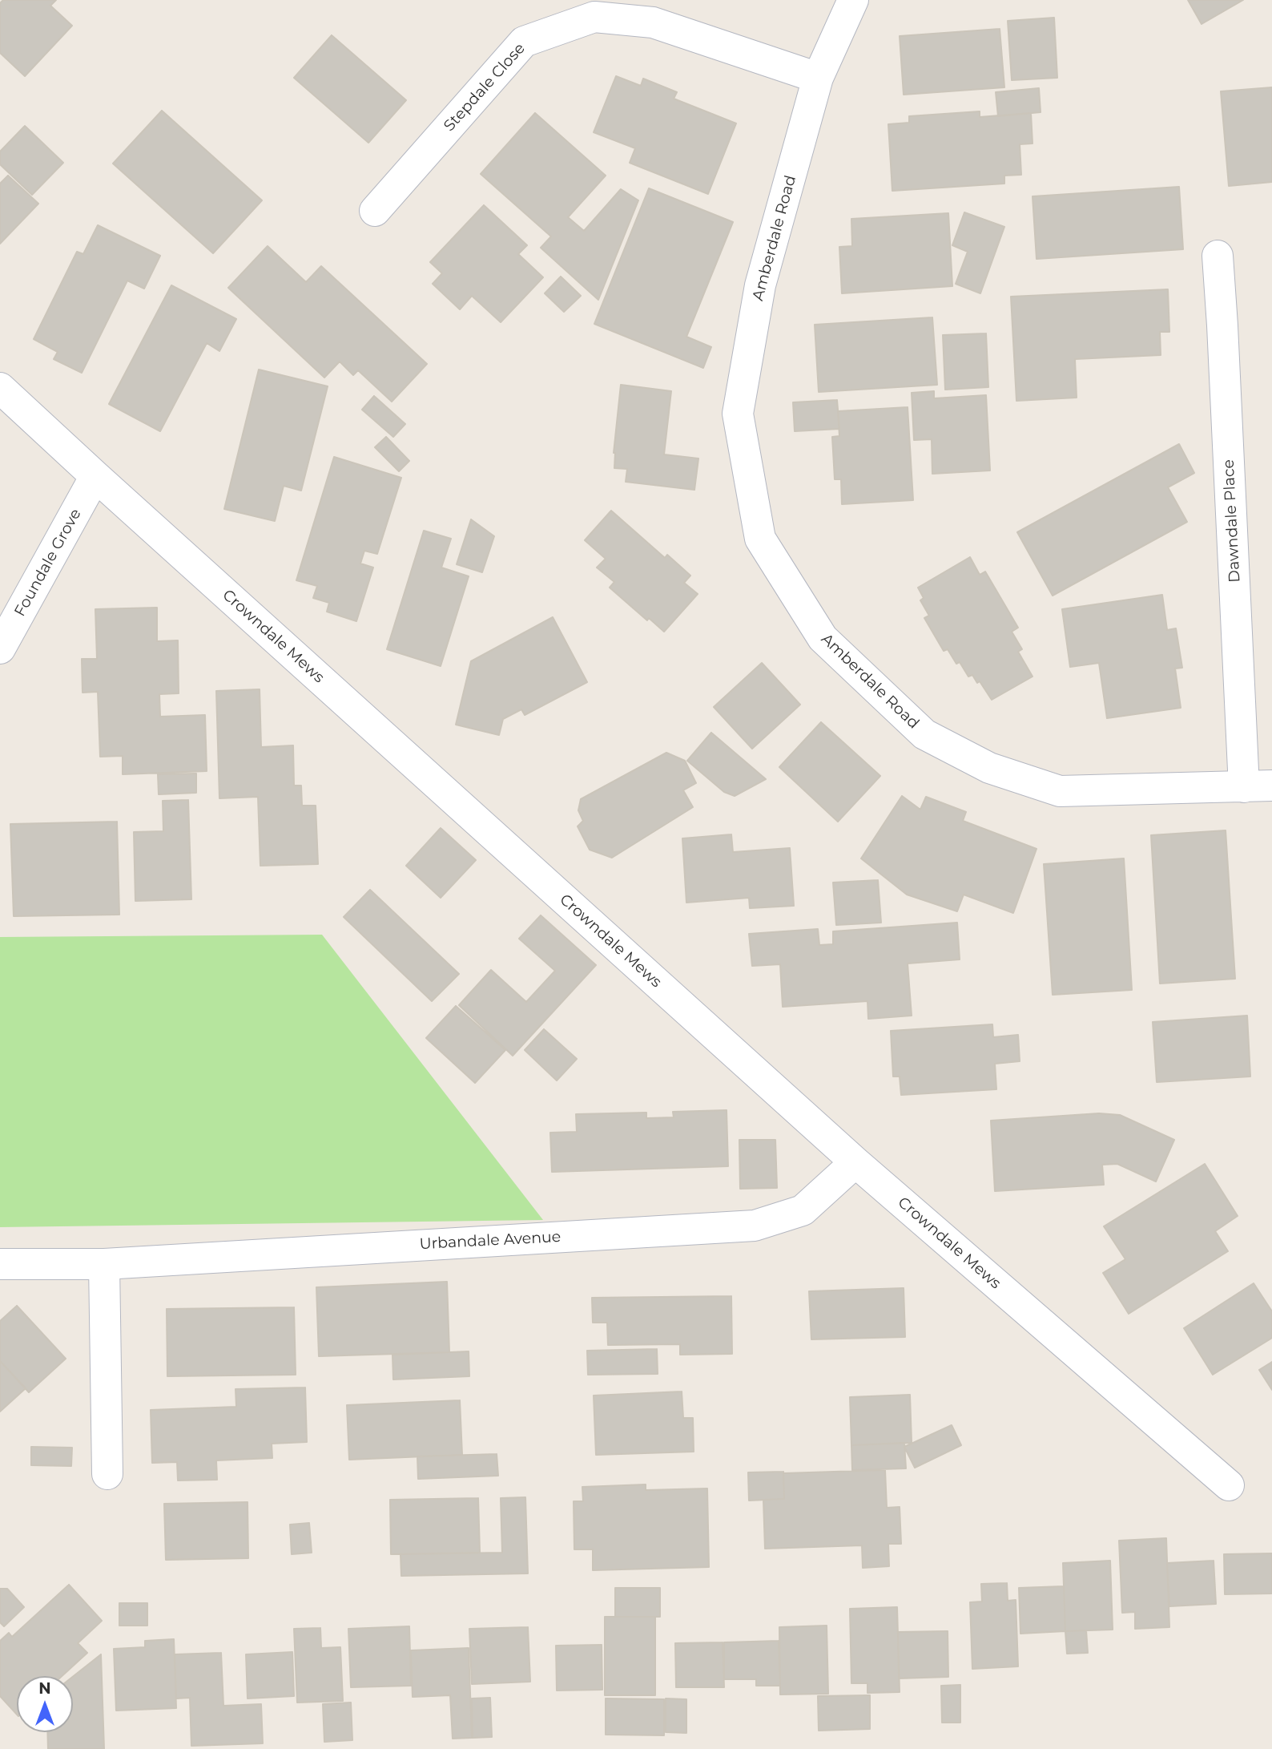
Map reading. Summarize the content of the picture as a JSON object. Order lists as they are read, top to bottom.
{
  "streets": {
    "street": [
      "Stepdale Close",
      "Amberdale Road",
      "Dawndale Place",
      "Foundale Grove",
      "Crowndale Mews",
      "Urbandale Avenue"
    ]
  },
  "crossings": [
    ["Stepdale Close", "Amberdale Road"],
    ["Amberdale Road", "Dawndale Place"],
    ["Foundale Grove", "Crowndale Mews"],
    ["Crowndale Mews", "Urbandale Avenue"]
  ],
  "north": "top"
}
